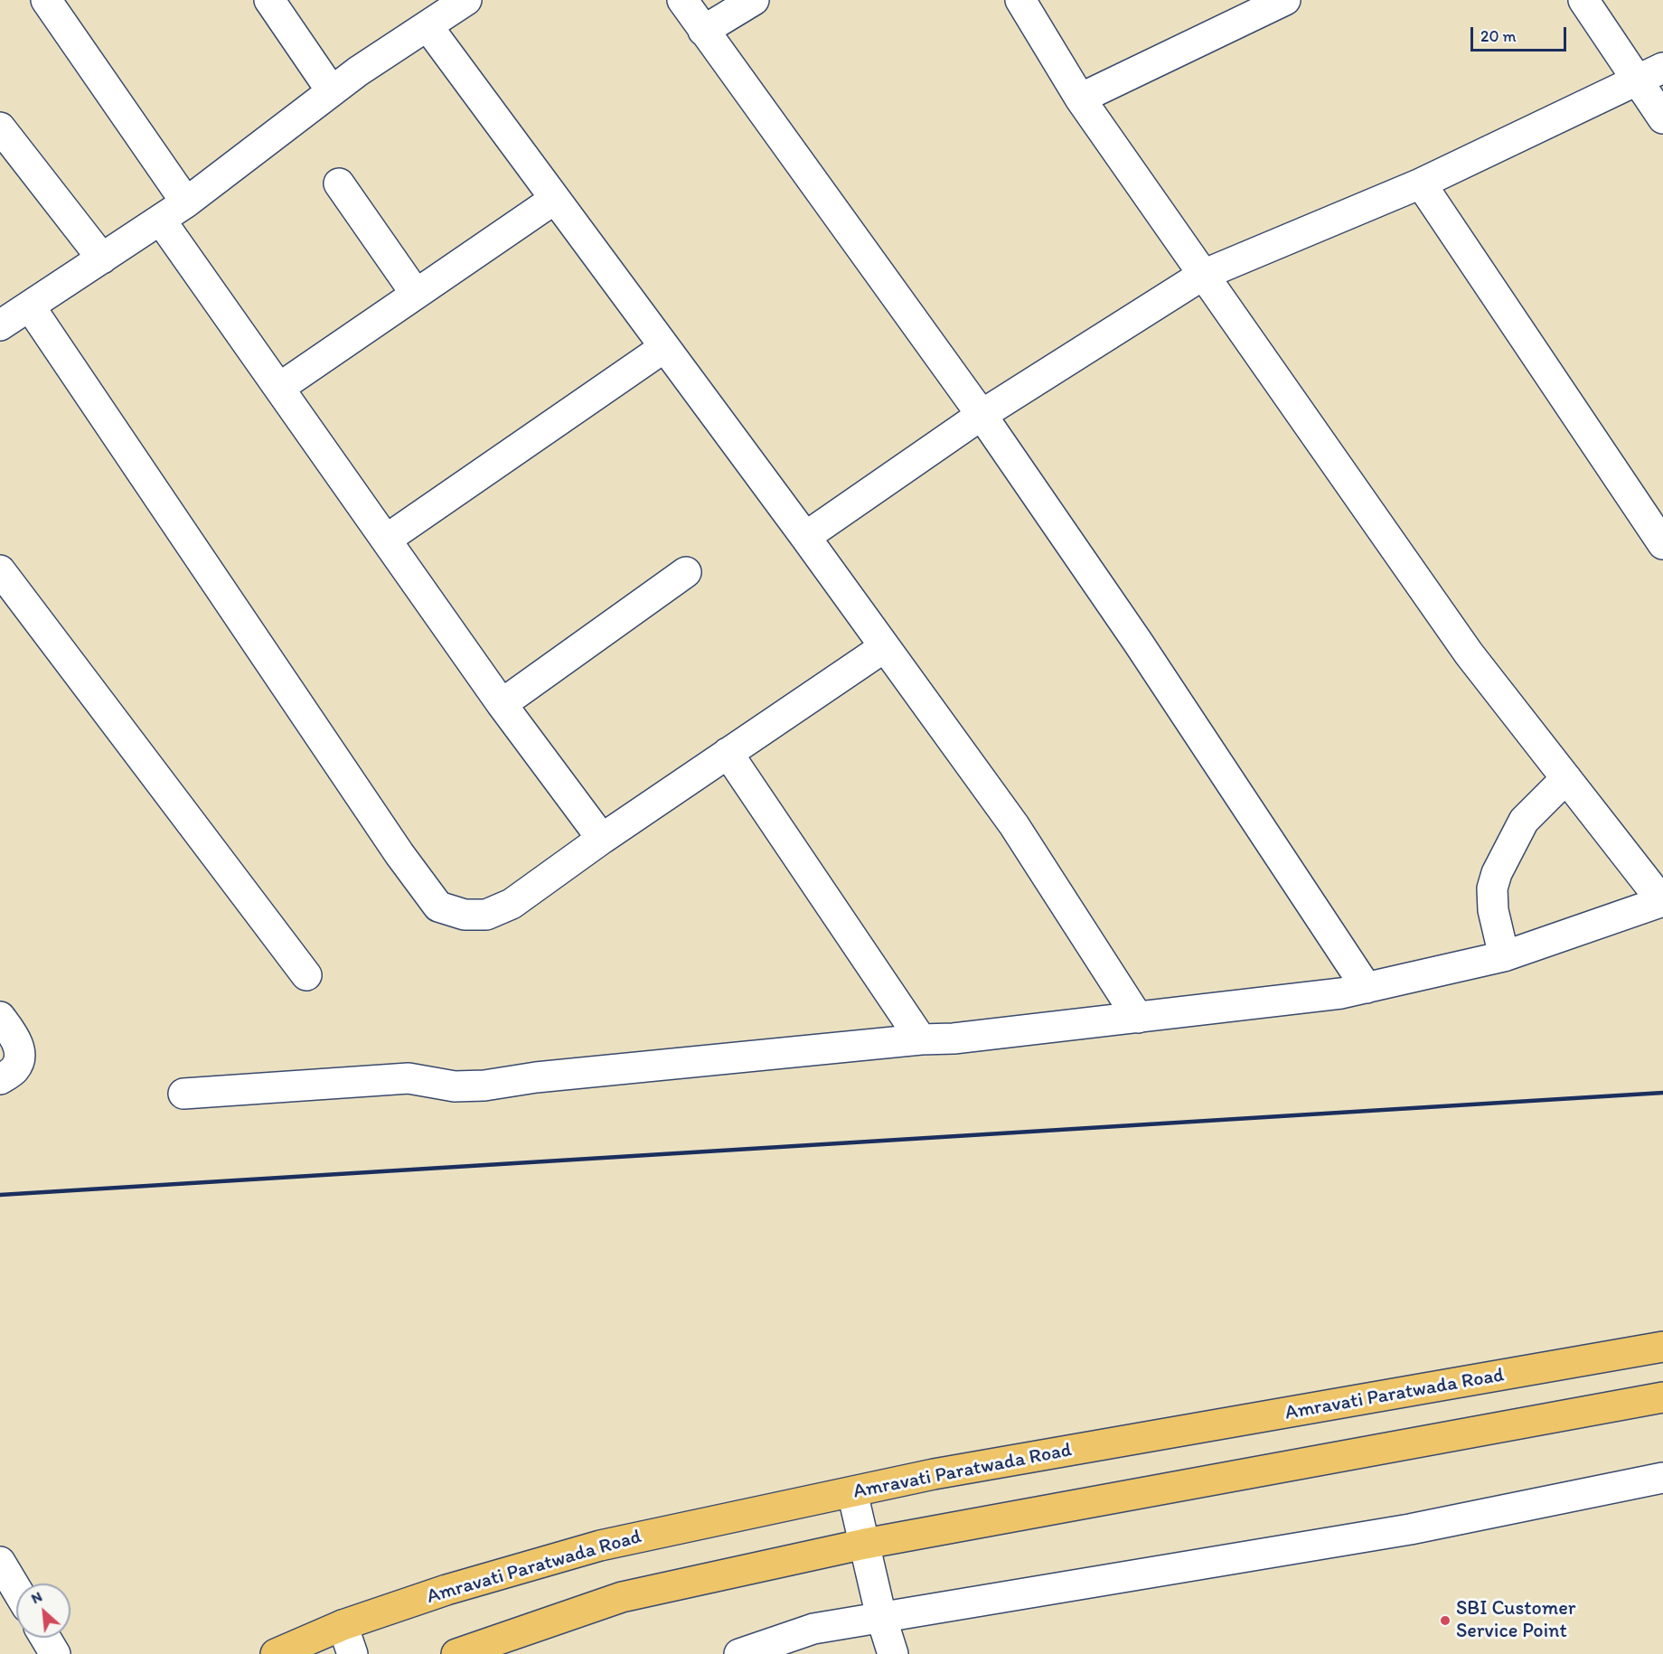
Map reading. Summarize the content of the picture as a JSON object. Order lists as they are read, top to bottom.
{
  "streets": {
    "main road": ["Amravati Paratwada Road"]
  },
  "places": ["SBI Customer Service Point"],
  "scale_bar": "20 m",
  "north": "top left"
}
